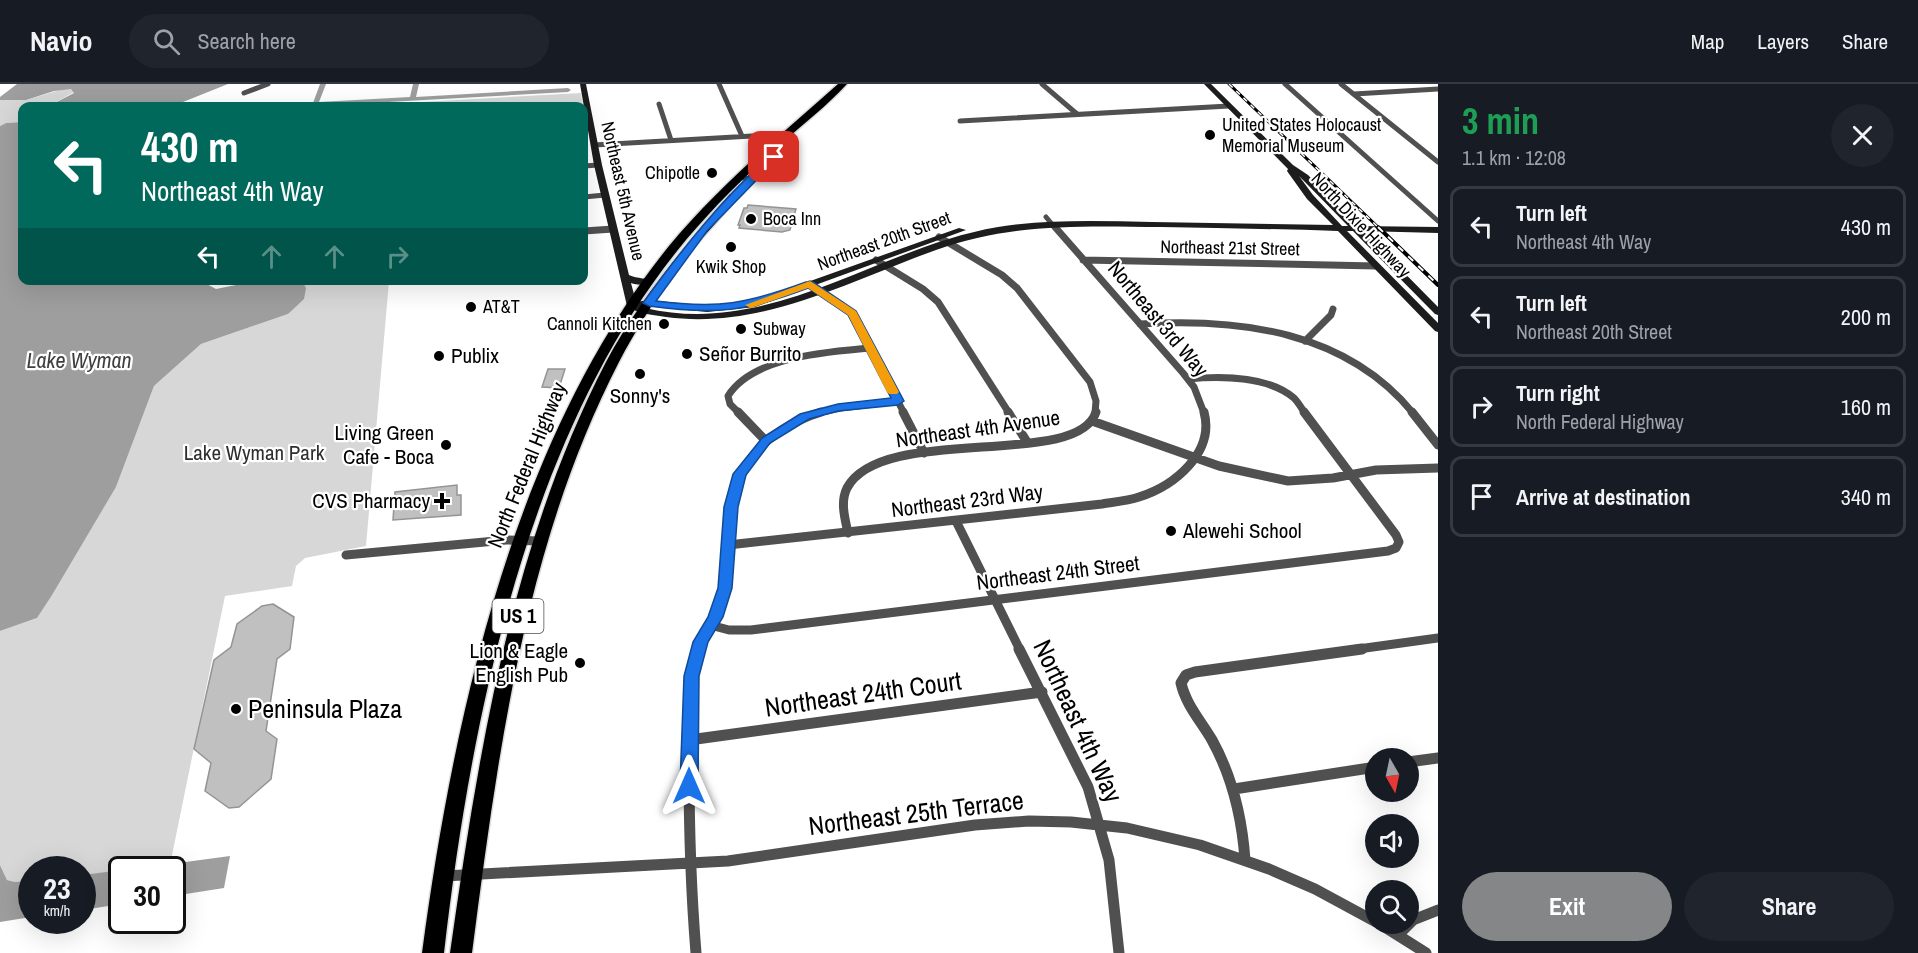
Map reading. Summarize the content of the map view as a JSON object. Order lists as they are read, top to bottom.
{
  "streets": {
    "main road": ["North Federal Highway", "US 1"],
    "street": [
      "Northeast 5th Avenue",
      "North Dixie Highway",
      "Northeast 20th Street",
      "Northeast 21st Street",
      "Northeast 3rd Way",
      "Northeast 4th Avenue",
      "Northeast 23rd Way",
      "Northeast 24th Street",
      "Northeast 24th Court",
      "Northeast 4th Way",
      "Northeast 25th Terrace"
    ]
  },
  "crossings": [
    ["Northeast 5th Avenue", "Northeast 20th Street"],
    ["Northeast 5th Avenue", "North Federal Highway"],
    ["North Dixie Highway", "Northeast 20th Street"],
    ["North Dixie Highway", "Northeast 21st Street"],
    ["Northeast 20th Street", "Northeast 3rd Way"],
    ["Northeast 20th Street", "Northeast 4th Avenue"],
    ["Northeast 20th Street", "North Federal Highway"],
    ["Northeast 21st Street", "Northeast 3rd Way"],
    ["Northeast 3rd Way", "Northeast 23rd Way"],
    ["Northeast 4th Avenue", "Northeast 23rd Way"],
    ["North Federal Highway", "Northeast 25th Terrace"],
    ["Northeast 23rd Way", "Northeast 4th Way"],
    ["Northeast 24th Street", "Northeast 4th Way"],
    ["Northeast 24th Court", "Northeast 4th Way"],
    ["Northeast 4th Way", "Northeast 25th Terrace"]
  ],
  "water": ["Lake Wyman"],
  "parks": ["Lake Wyman Park"],
  "places": {
    "other": [
      "United States Holocaust Memorial Museum",
      "Chipotle",
      "Boca Inn",
      "Kwik Shop",
      "AT&T",
      "Cannoli Kitchen",
      "Subway",
      "Señor Burrito",
      "Publix",
      "Sonny's",
      "Living Green Cafe - Boca",
      "Alewehi School",
      "Lion & Eagle English Pub",
      "Peninsula Plaza"
    ],
    "health": ["CVS Pharmacy"]
  },
  "north": "bottom",
  "page": {
    "header": "Navio",
    "search": "Search here",
    "nav": ["Map", "Layers", "Share"],
    "heading": ["3 min", "1.1 km · 12:08"],
    "turn": ["430 m", "Northeast 4th Way"],
    "list": [
      {
        "name": "Turn left",
        "note": "Northeast 4th Way",
        "value": "430 m"
      },
      {
        "name": "Turn left",
        "note": "Northeast 20th Street",
        "value": "200 m"
      },
      {
        "name": "Turn right",
        "note": "North Federal Highway",
        "value": "160 m"
      },
      {
        "name": "Arrive at destination",
        "value": "340 m"
      }
    ],
    "speed": "23 km/h",
    "limit": "30",
    "buttons": ["Exit", "Share"]
  }
}
